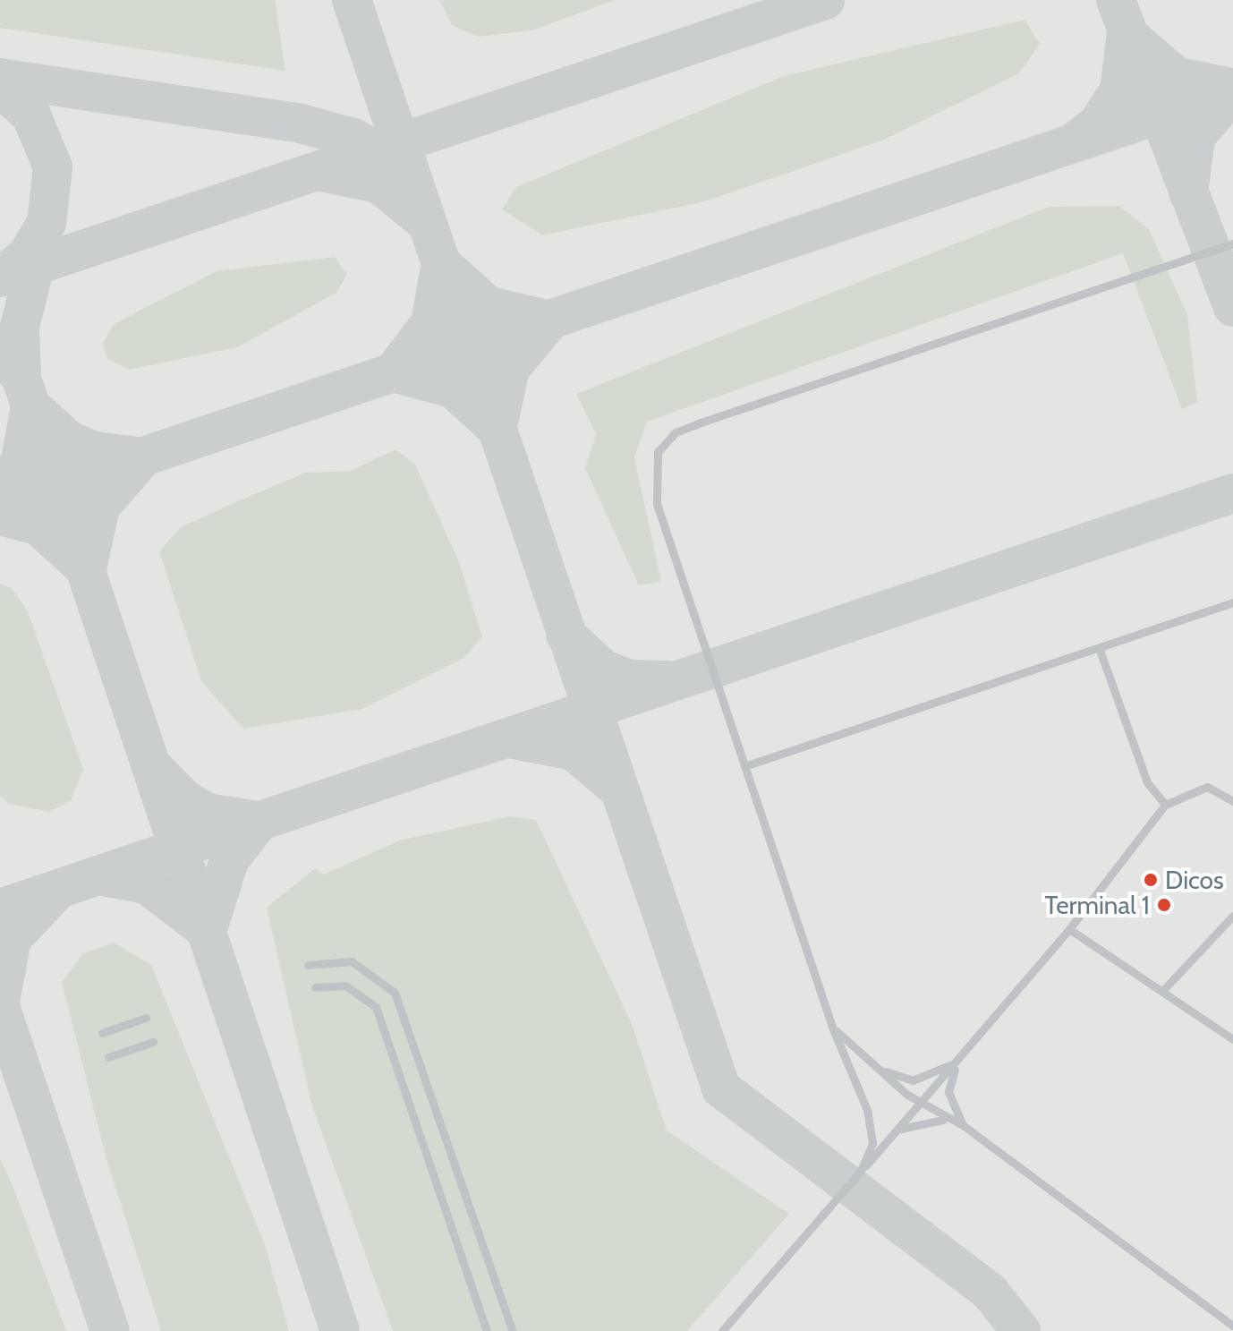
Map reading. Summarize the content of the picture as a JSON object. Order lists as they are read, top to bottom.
{
  "places": ["Dicos", "Terminal 1"]
}
